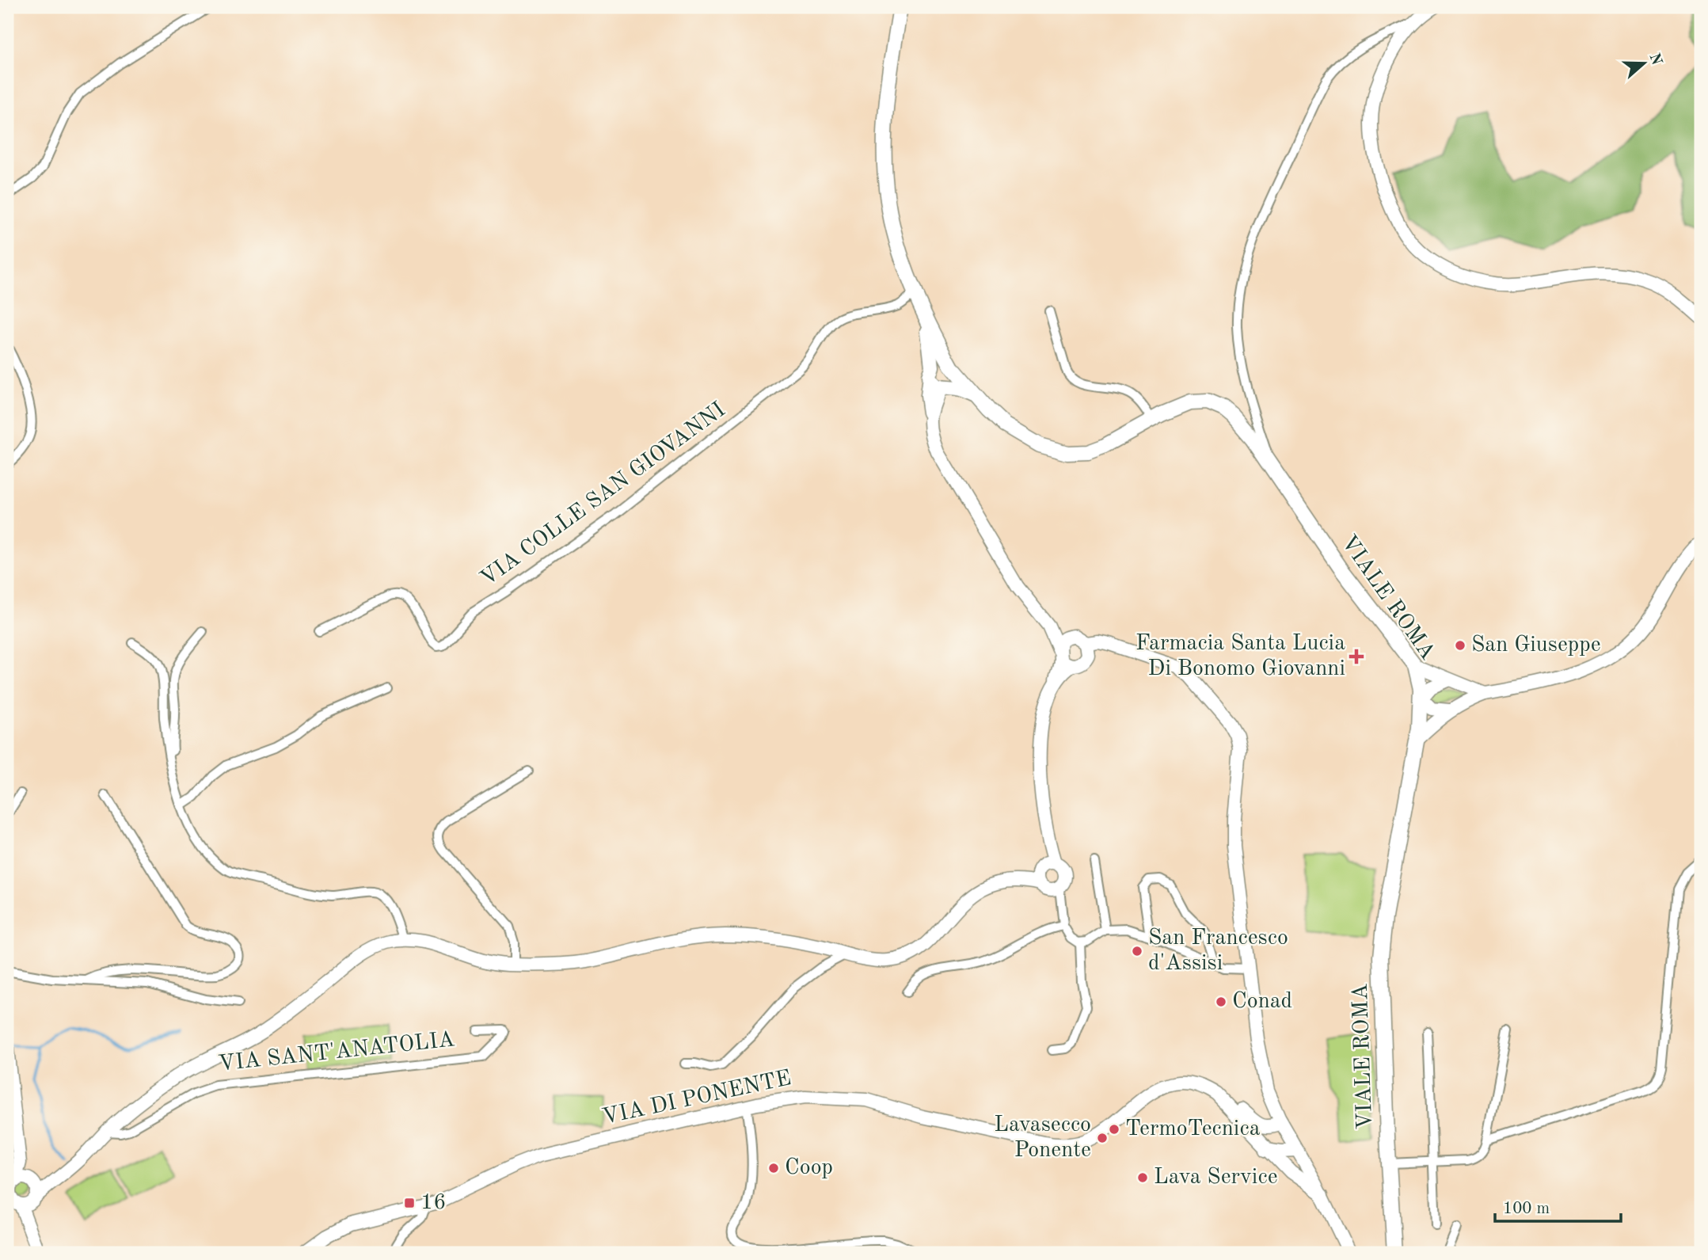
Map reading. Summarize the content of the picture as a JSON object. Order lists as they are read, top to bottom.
{
  "streets": {
    "main road": ["VIALE ROMA", "VIA SANT'ANATOLIA", "VIA DI PONENTE"],
    "street": ["VIA COLLE SAN GIOVANNI"]
  },
  "crossings": [
    ["VIA COLLE SAN GIOVANNI", "VIALE ROMA"]
  ],
  "places": {
    "other": [
      "San Giuseppe",
      "San Francesco d'Assisi",
      "Conad",
      "TermoTecnica",
      "Lavasecco Ponente",
      "Coop",
      "Lava Service"
    ],
    "health": ["Farmacia Santa Lucia Di Bonomo Giovanni"],
    "transit": ["16"]
  },
  "scale_bar": "100 m",
  "north": "right"
}
